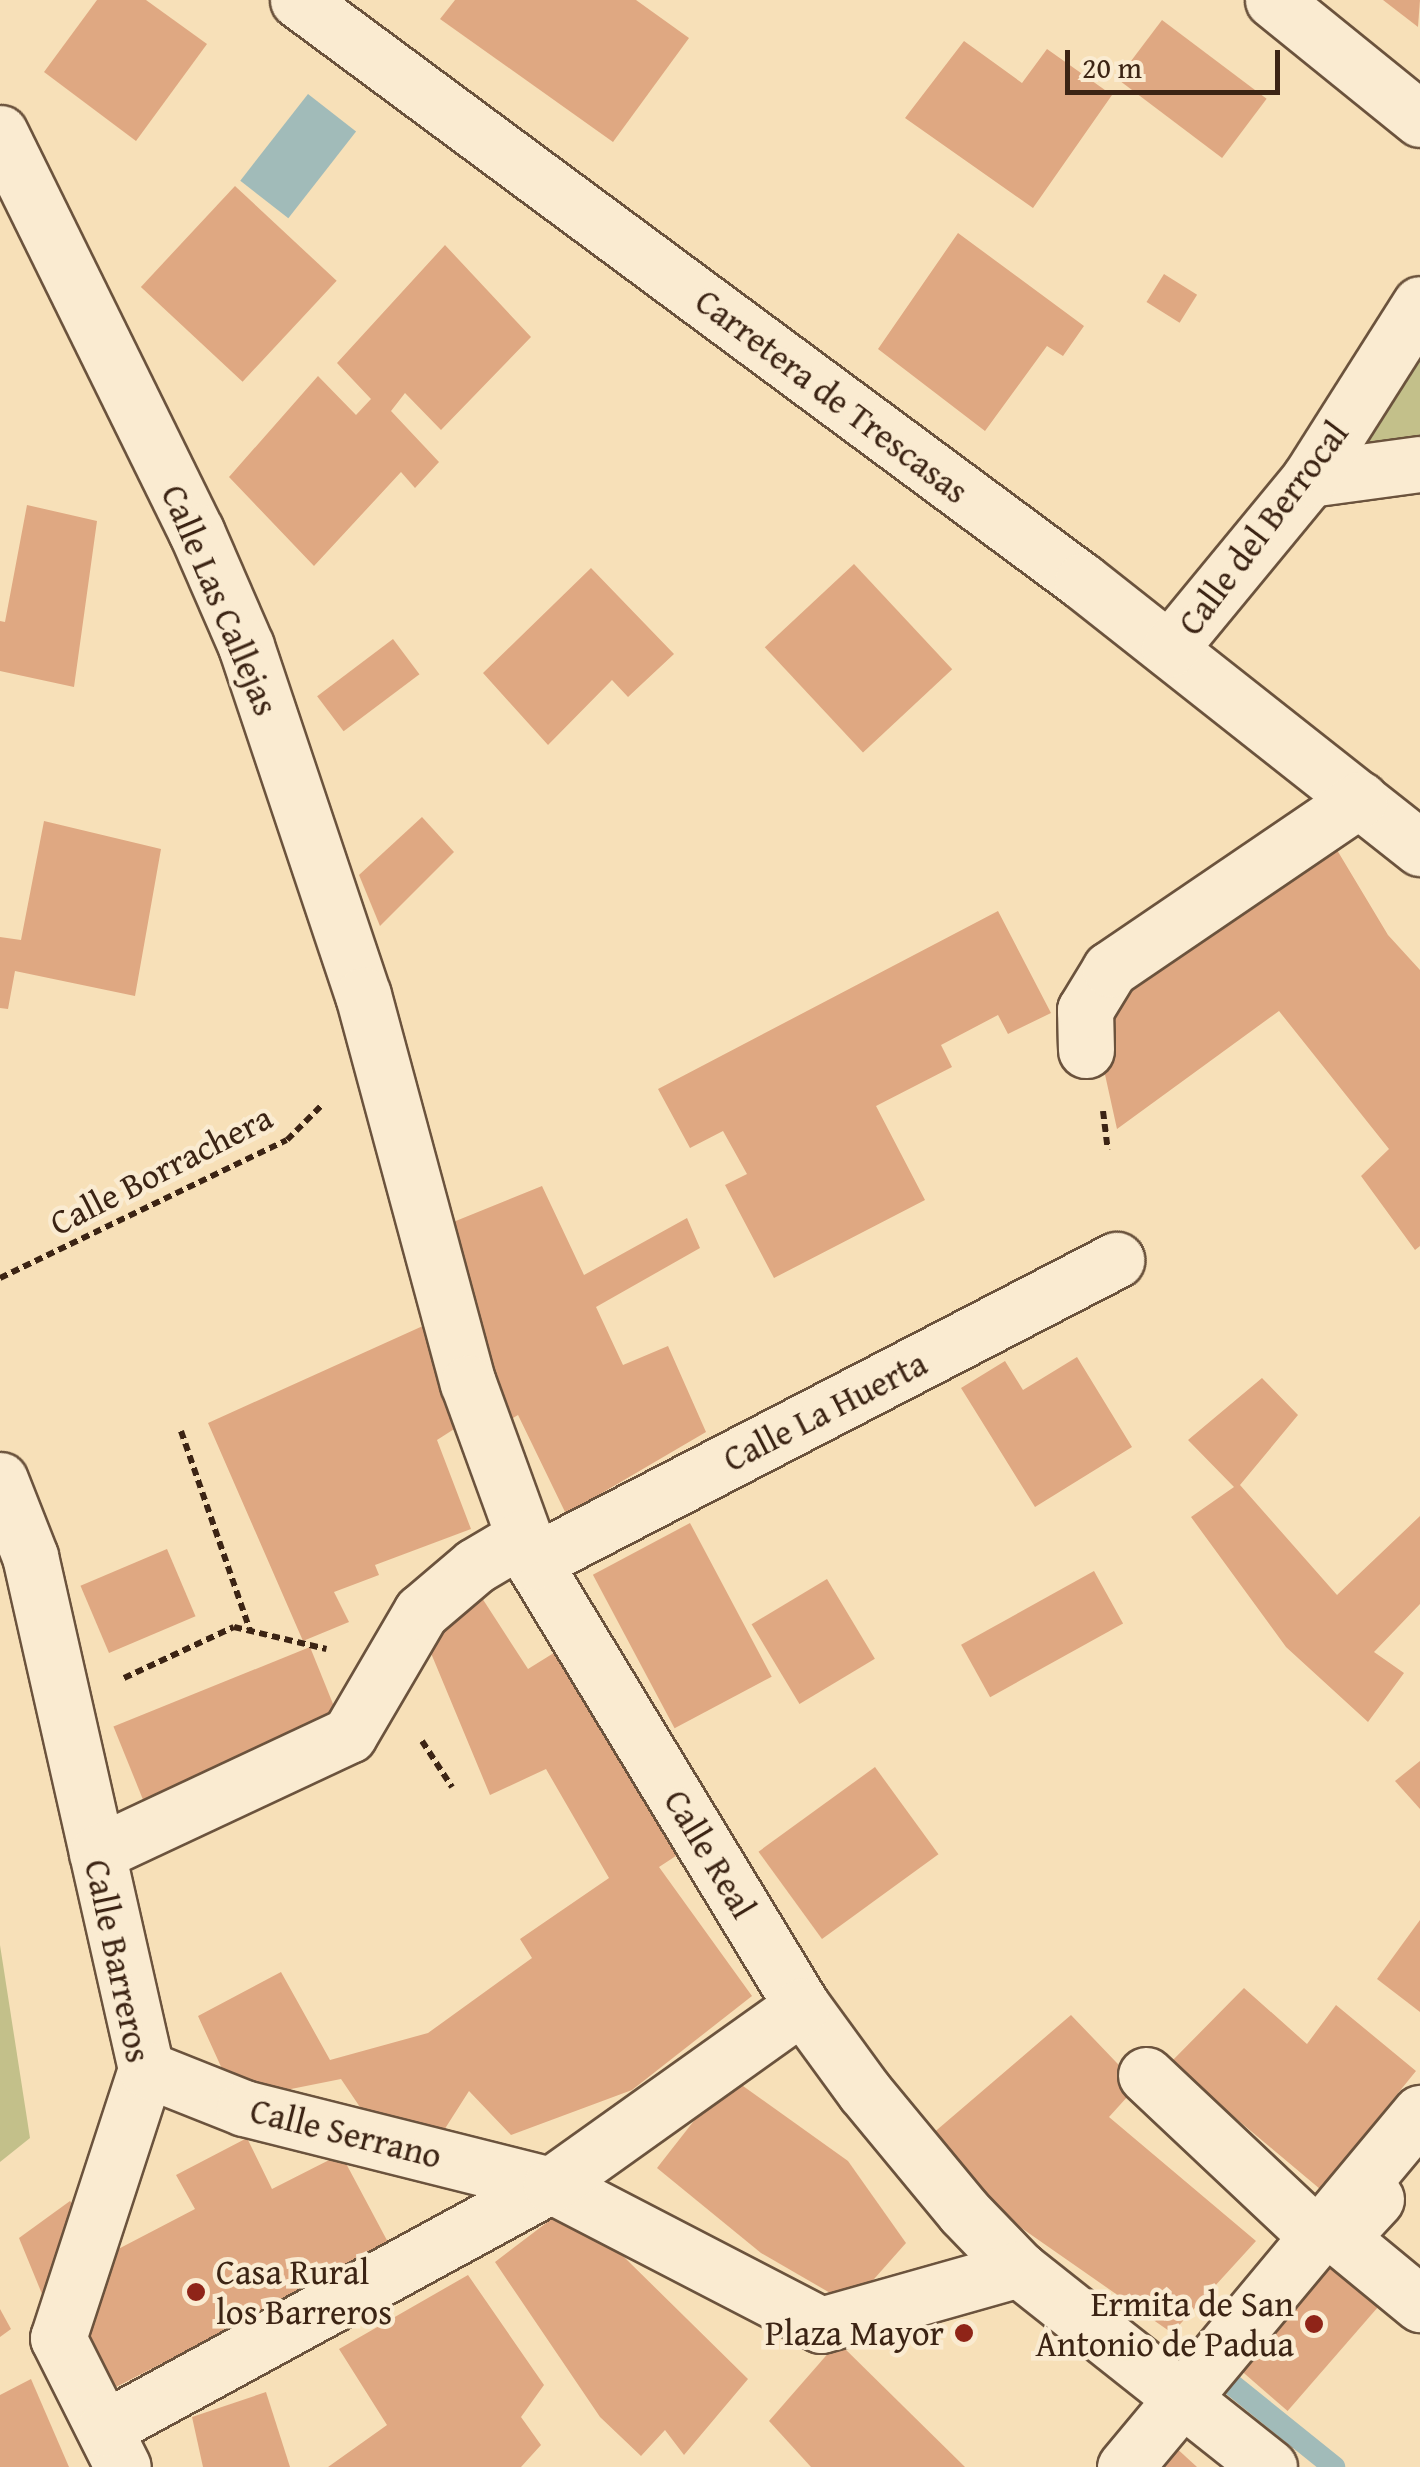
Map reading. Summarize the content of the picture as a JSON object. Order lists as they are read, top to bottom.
{
  "streets": {
    "street": [
      "Carretera de Trescasas",
      "Calle del Berrocal",
      "Calle Las Callejas",
      "Calle La Huerta",
      "Calle Real",
      "Calle Barreros",
      "Calle Serrano"
    ],
    "path": ["Calle Borrachera"]
  },
  "crossings": [
    ["Carretera de Trescasas", "Calle del Berrocal"],
    ["Calle Las Callejas", "Calle Borrachera"],
    ["Calle Las Callejas", "Calle Real"],
    ["Calle Borrachera", "Calle Real"],
    ["Calle La Huerta", "Calle Real"],
    ["Calle La Huerta", "Calle Barreros"],
    ["Calle Barreros", "Calle Serrano"]
  ],
  "places": ["Casa Rural los Barreros", "Ermita de San Antonio de Padua", "Plaza Mayor"],
  "scale_bar": "20 m"
}
